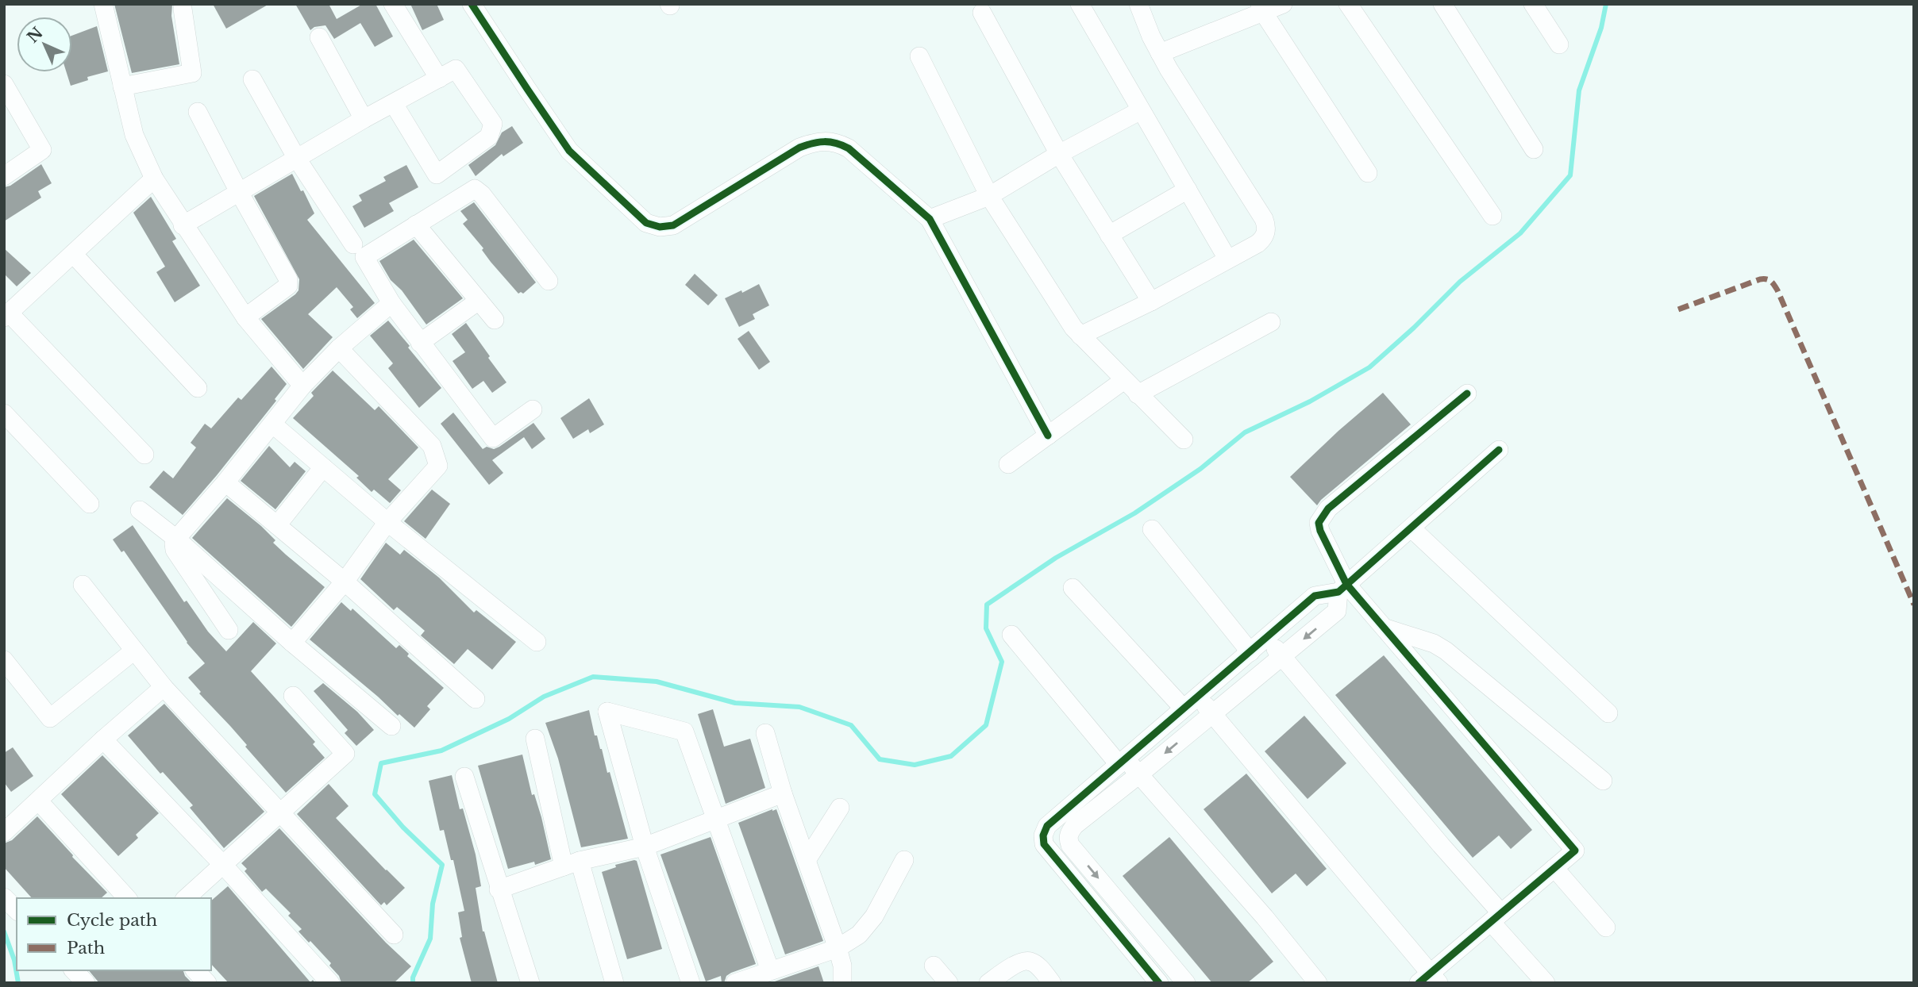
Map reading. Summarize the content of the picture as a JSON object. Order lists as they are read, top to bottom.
{
  "legend": ["Cycle path", "Path"],
  "north": "top left"
}
